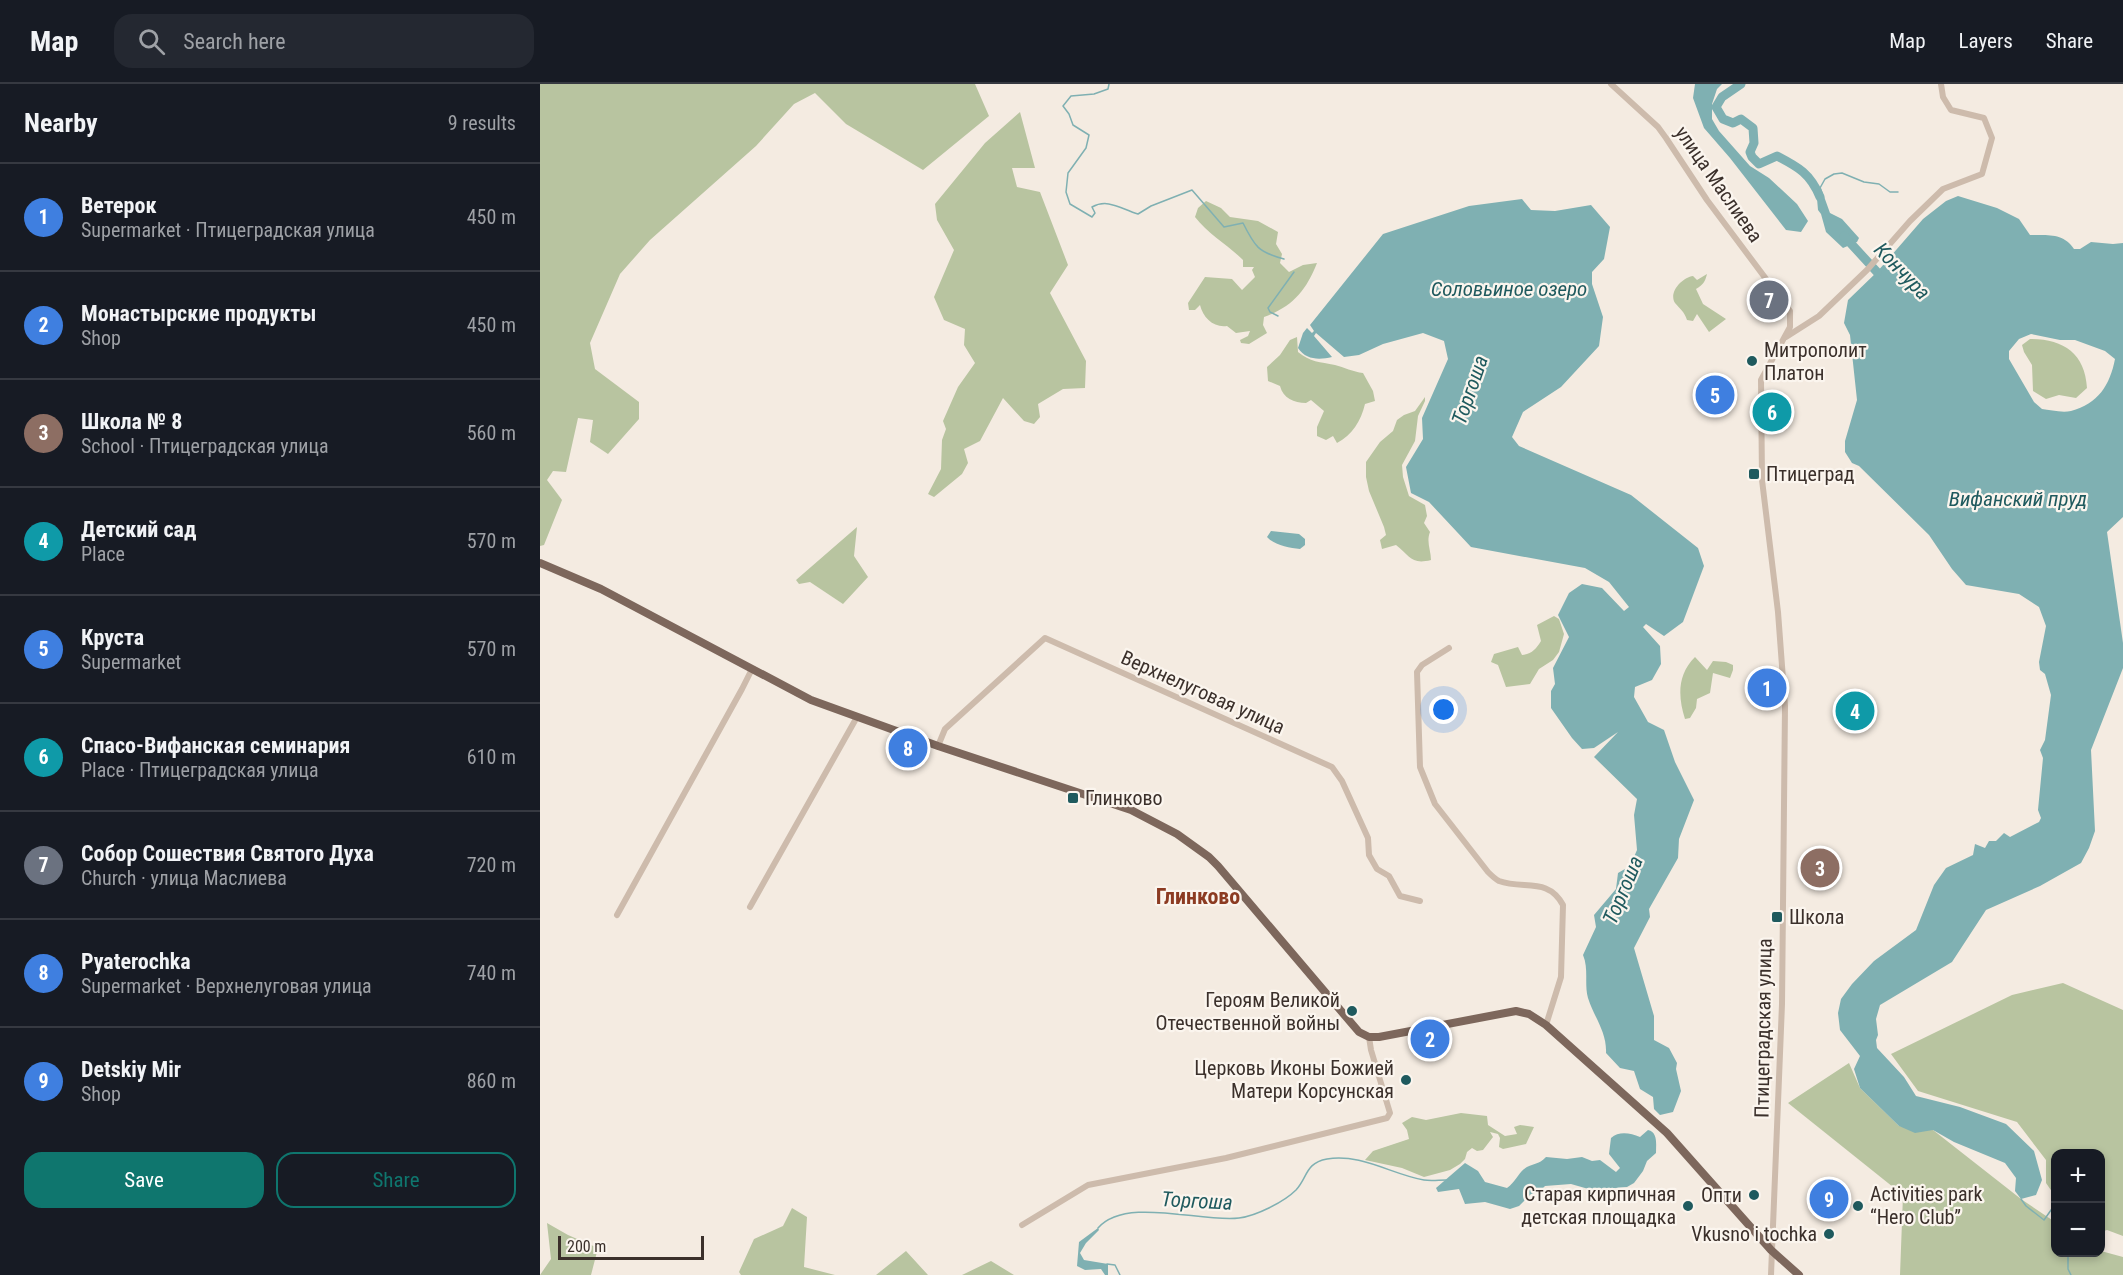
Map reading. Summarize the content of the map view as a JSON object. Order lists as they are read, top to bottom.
{
  "streets": {
    "street": ["улица Маслиева", "Верхнелуговая улица", "Птицеградская улица"]
  },
  "crossings": [
    ["улица Маслиева", "Птицеградская улица"]
  ],
  "districts": ["Глинково"],
  "water": [
    "Кончура",
    "Соловьиное озеро",
    "Торгоша",
    "Вифанский пруд"
  ],
  "places": {
    "other": [
      "Митрополит Платон",
      "Героям Великой Отечественной войны",
      "Церковь Иконы Божией Матери Корсунская",
      "Опти",
      "Старая кирпичная детская площадка",
      "Activities park “Hero Club”",
      "Vkusno i tochka"
    ],
    "transit": ["Птицеград", "Глинково", "Школа"]
  },
  "scale_bar": "200 m",
  "page": {
    "header": "Map",
    "search": "Search here",
    "nav": ["Map", "Layers", "Share"],
    "heading": ["Nearby", "9 results"],
    "list": [
      {
        "mark": "1",
        "name": "Ветерок",
        "note": "Supermarket · Птицеградская улица",
        "value": "450 m"
      },
      {
        "mark": "2",
        "name": "Монастырские продукты",
        "note": "Shop",
        "value": "450 m"
      },
      {
        "mark": "3",
        "name": "Школа № 8",
        "note": "School · Птицеградская улица",
        "value": "560 m"
      },
      {
        "mark": "4",
        "name": "Детский сад",
        "note": "Place",
        "value": "570 m"
      },
      {
        "mark": "5",
        "name": "Круста",
        "note": "Supermarket",
        "value": "570 m"
      },
      {
        "mark": "6",
        "name": "Спасо-Вифанская семинария",
        "note": "Place · Птицеградская улица",
        "value": "610 m"
      },
      {
        "mark": "7",
        "name": "Собор Сошествия Святого Духа",
        "note": "Church · улица Маслиева",
        "value": "720 m"
      },
      {
        "mark": "8",
        "name": "Pyaterochka",
        "note": "Supermarket · Верхнелуговая улица",
        "value": "740 m"
      },
      {
        "mark": "9",
        "name": "Detskiy Mir",
        "note": "Shop",
        "value": "860 m"
      }
    ],
    "pins": [
      "7",
      "5",
      "6",
      "1",
      "4",
      "8",
      "3",
      "2",
      "9"
    ],
    "buttons": ["Save", "Share"],
    "map_buttons": ["+", "−"],
    "scale": "200 m"
  }
}
